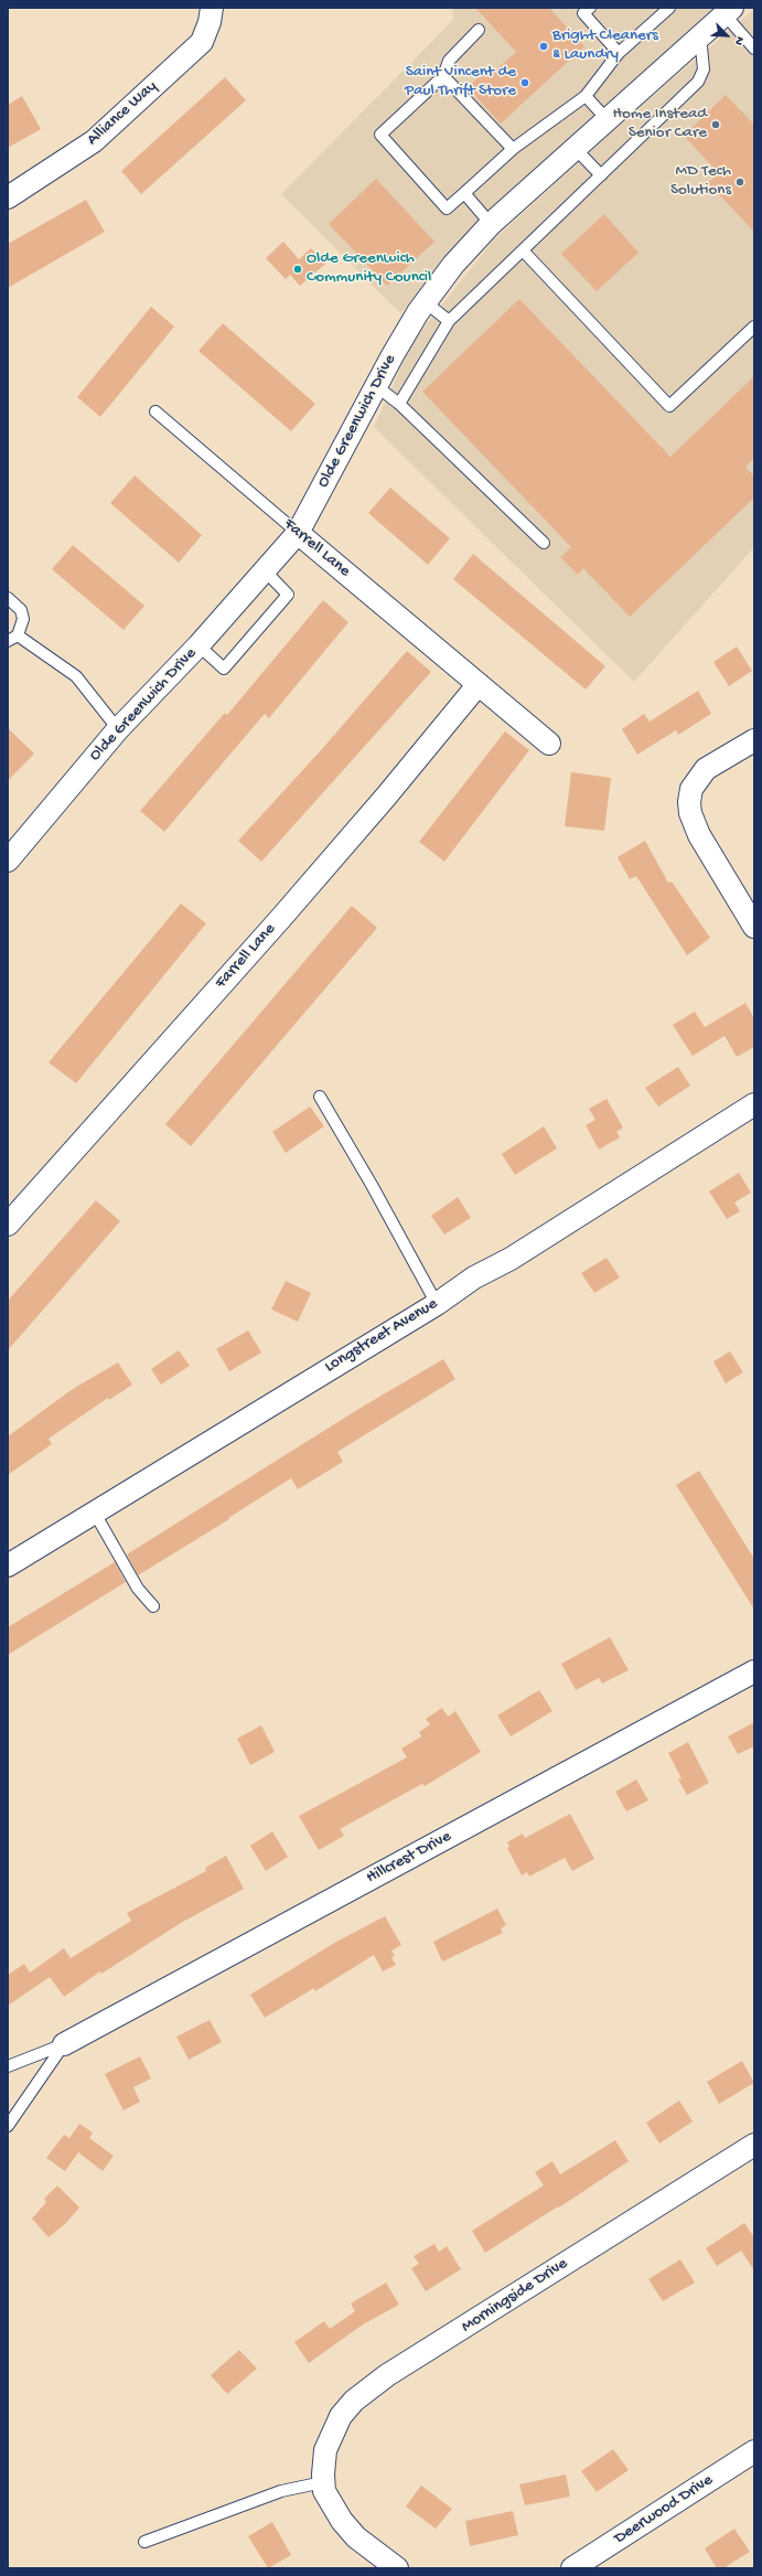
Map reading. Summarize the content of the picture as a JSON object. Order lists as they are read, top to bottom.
{
  "streets": {
    "street": [
      "Alliance Way",
      "Olde Greenwich Drive",
      "Farrell Lane",
      "Longstreet Avenue",
      "Hillcrest Drive",
      "Morningside Drive",
      "Deerwood Drive"
    ]
  },
  "crossings": [
    ["Olde Greenwich Drive", "Farrell Lane"]
  ],
  "places": [
    "Bright Cleaners & Laundry",
    "Saint Vincent de Paul Thrift Store",
    "Home Instead Senior Care",
    "MD Tech Solutions",
    "Olde Greenwich Community Council"
  ],
  "north": "bottom right"
}
